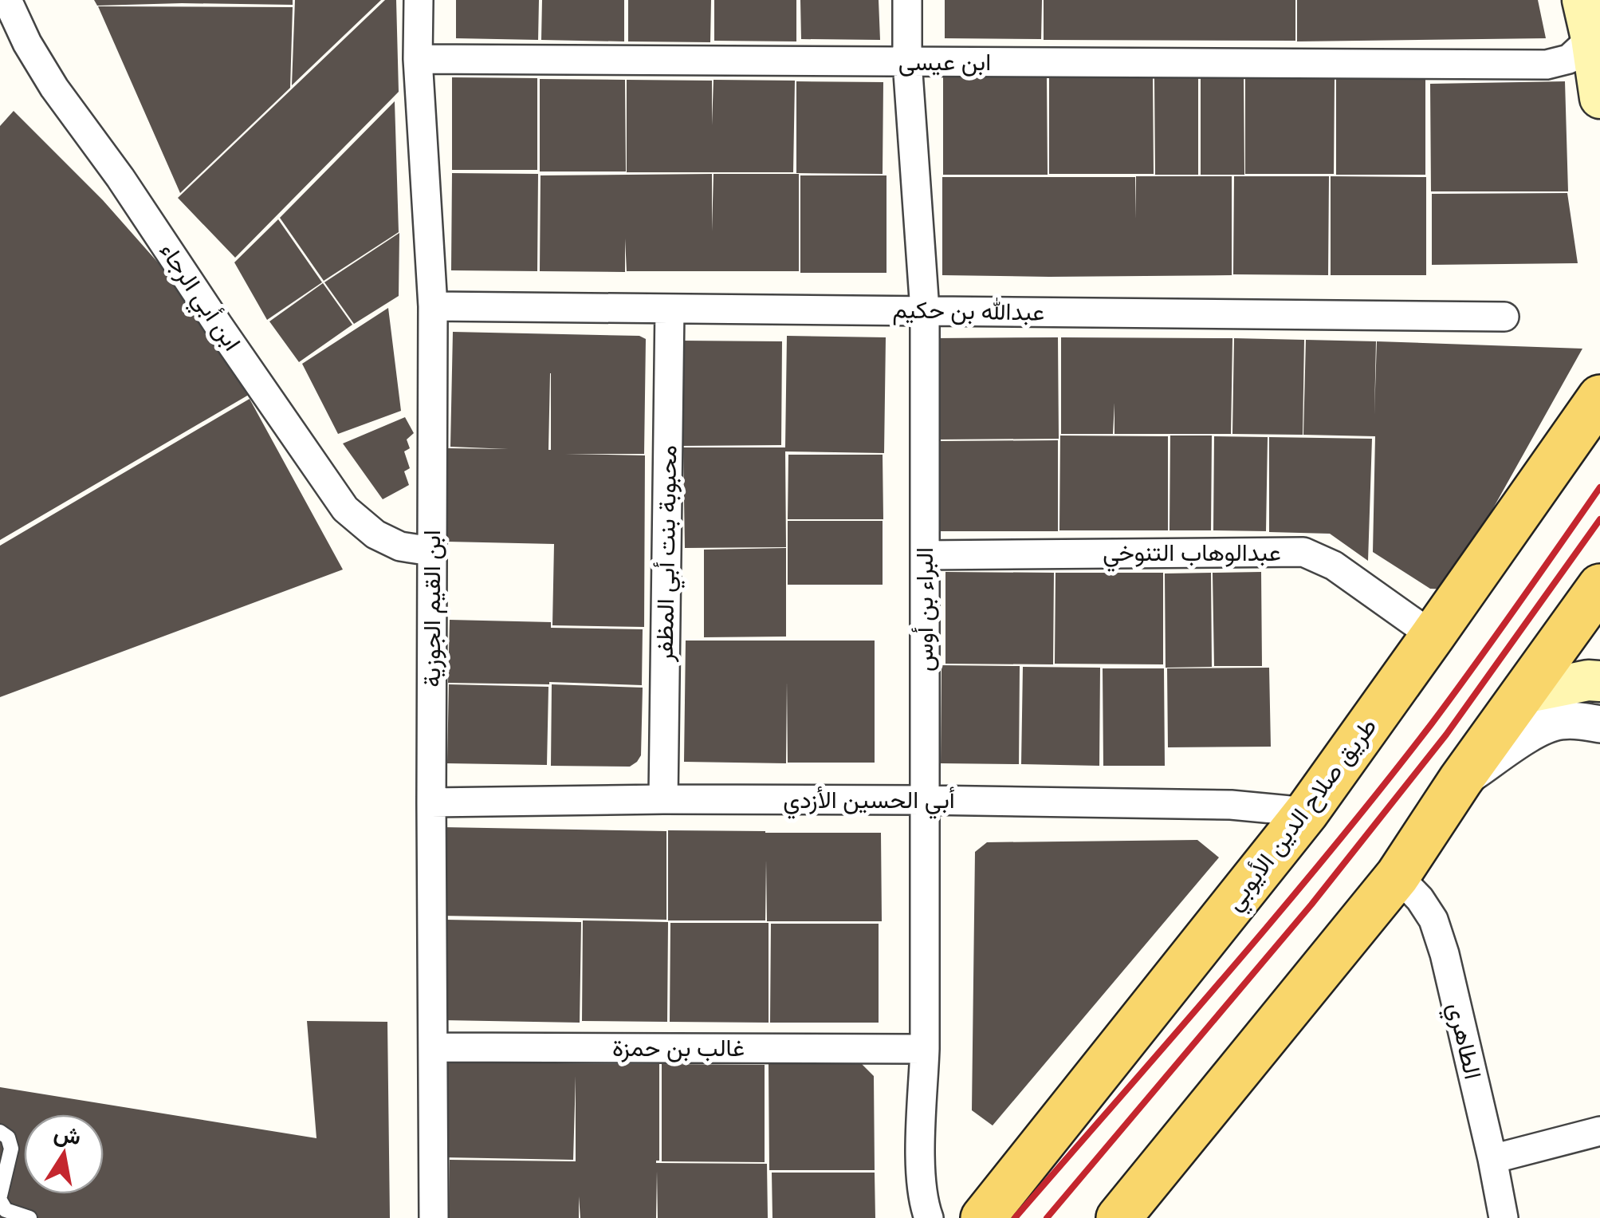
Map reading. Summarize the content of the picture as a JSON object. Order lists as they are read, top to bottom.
{
  "streets": {
    "main road": ["طريق صلاح الدين الأيوبي"],
    "street": [
      "ابن عيسى",
      "ابن أبي الرجاء",
      "عبدالله بن حكيم",
      "عبدالوهاب التنوخي",
      "محبوبة بنت أبي المظفر",
      "ابن القيم الجوزية",
      "البراء بن أوس",
      "أبي الحسين الأزدي",
      "الطاهري",
      "غالب بن حمزة"
    ]
  },
  "crossings": [
    ["ابن عيسى", "ابن القيم الجوزية"],
    ["ابن عيسى", "البراء بن أوس"],
    ["ابن أبي الرجاء", "ابن القيم الجوزية"],
    ["عبدالله بن حكيم", "محبوبة بنت أبي المظفر"],
    ["عبدالله بن حكيم", "ابن القيم الجوزية"],
    ["عبدالله بن حكيم", "البراء بن أوس"],
    ["عبدالوهاب التنوخي", "البراء بن أوس"],
    ["عبدالوهاب التنوخي", "طريق صلاح الدين الأيوبي"],
    ["محبوبة بنت أبي المظفر", "أبي الحسين الأزدي"],
    ["ابن القيم الجوزية", "أبي الحسين الأزدي"],
    ["ابن القيم الجوزية", "غالب بن حمزة"],
    ["البراء بن أوس", "أبي الحسين الأزدي"],
    ["البراء بن أوس", "غالب بن حمزة"],
    ["أبي الحسين الأزدي", "طريق صلاح الدين الأيوبي"]
  ],
  "north": "top"
}
